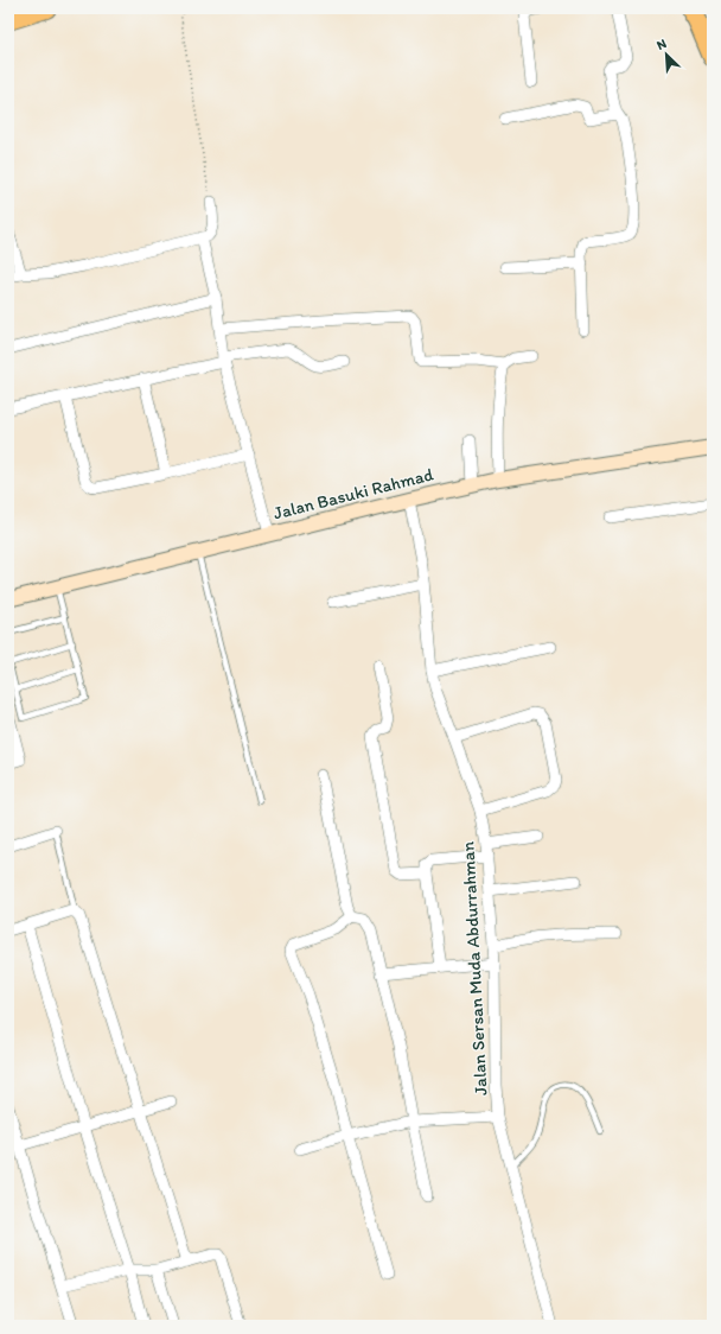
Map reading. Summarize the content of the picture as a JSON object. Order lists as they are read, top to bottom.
{
  "streets": {
    "main road": ["Jalan Basuki Rahmad"],
    "street": ["Jalan Sersan Muda Abdurrahman"]
  },
  "crossings": [
    ["Jalan Basuki Rahmad", "Jalan Sersan Muda Abdurrahman"]
  ],
  "north": "top left"
}
